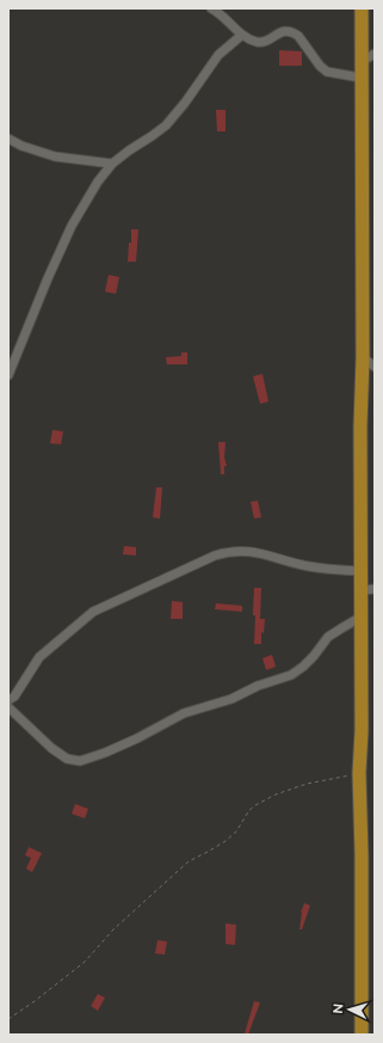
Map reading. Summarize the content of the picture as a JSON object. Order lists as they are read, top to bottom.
{
  "north": "left"
}
